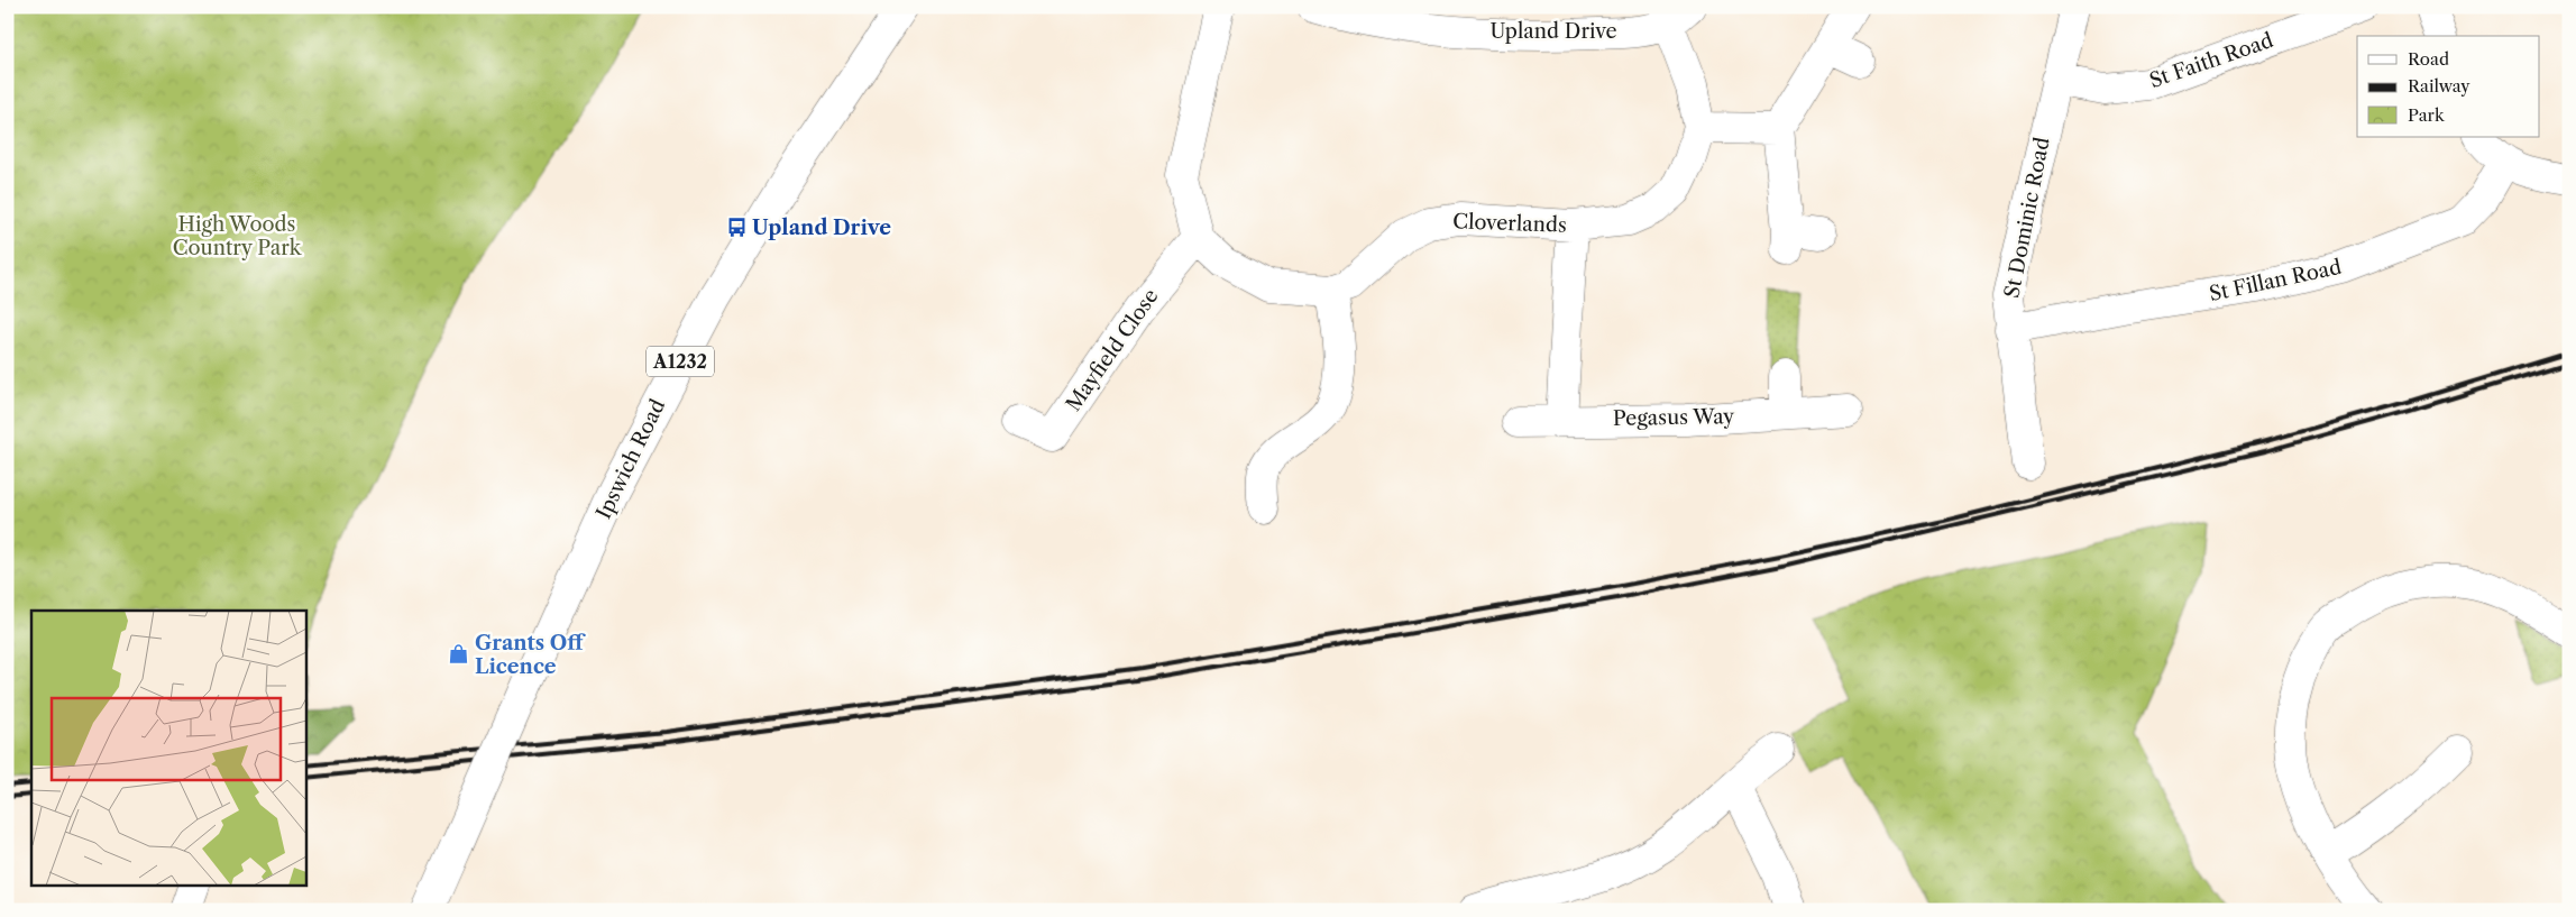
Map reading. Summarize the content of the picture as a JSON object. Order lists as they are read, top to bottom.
{
  "streets": {
    "street": [
      "Upland Drive",
      "St Faith Road",
      "St Dominic Road",
      "Cloverlands",
      "St Fillan Road",
      "Mayfield Close",
      "A1232",
      "Pegasus Way",
      "Ipswich Road"
    ]
  },
  "crossings": [
    ["Upland Drive", "Cloverlands"],
    ["St Faith Road", "St Dominic Road"],
    ["St Dominic Road", "St Fillan Road"]
  ],
  "parks": ["High Woods Country Park"],
  "places": {
    "bus stop": ["Upland Drive"],
    "shop": ["Grants Off Licence"]
  },
  "legend": ["Road", "Railway", "Park"]
}
